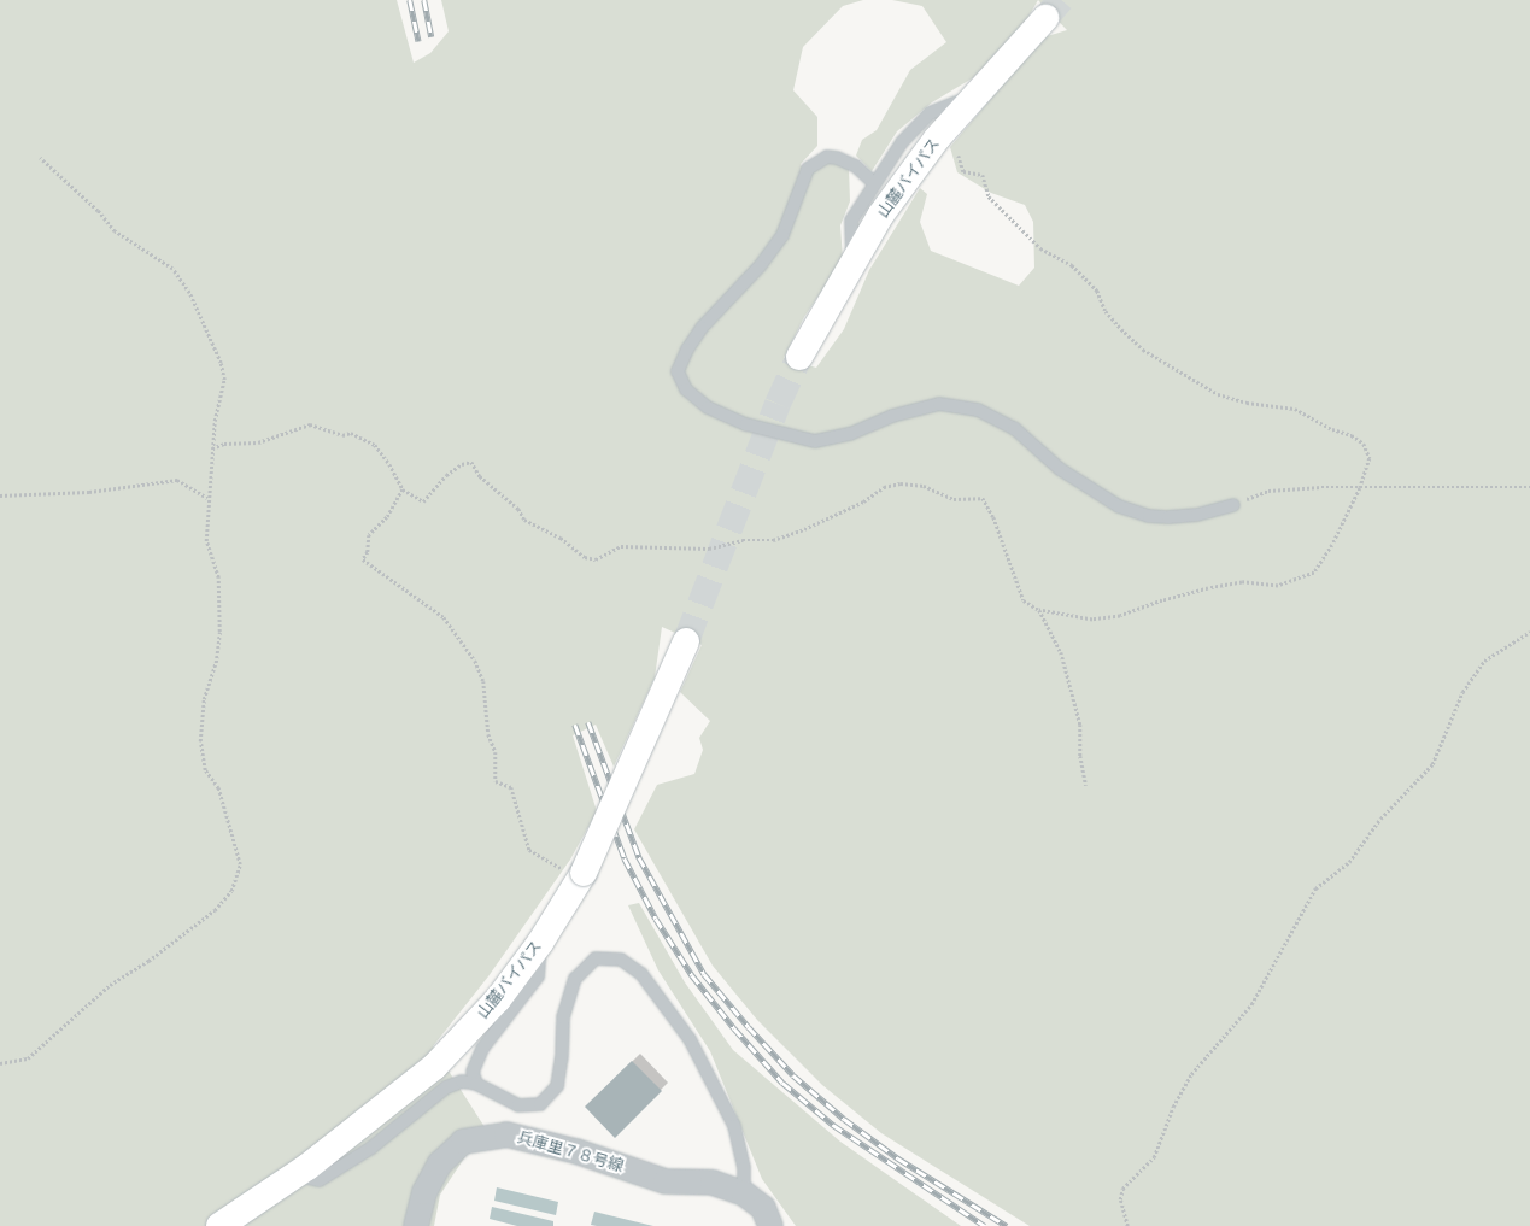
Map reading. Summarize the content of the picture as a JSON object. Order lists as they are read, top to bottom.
{
  "streets": {
    "street": ["山麓バイパス", "兵庫里７８号線"]
  }
}
